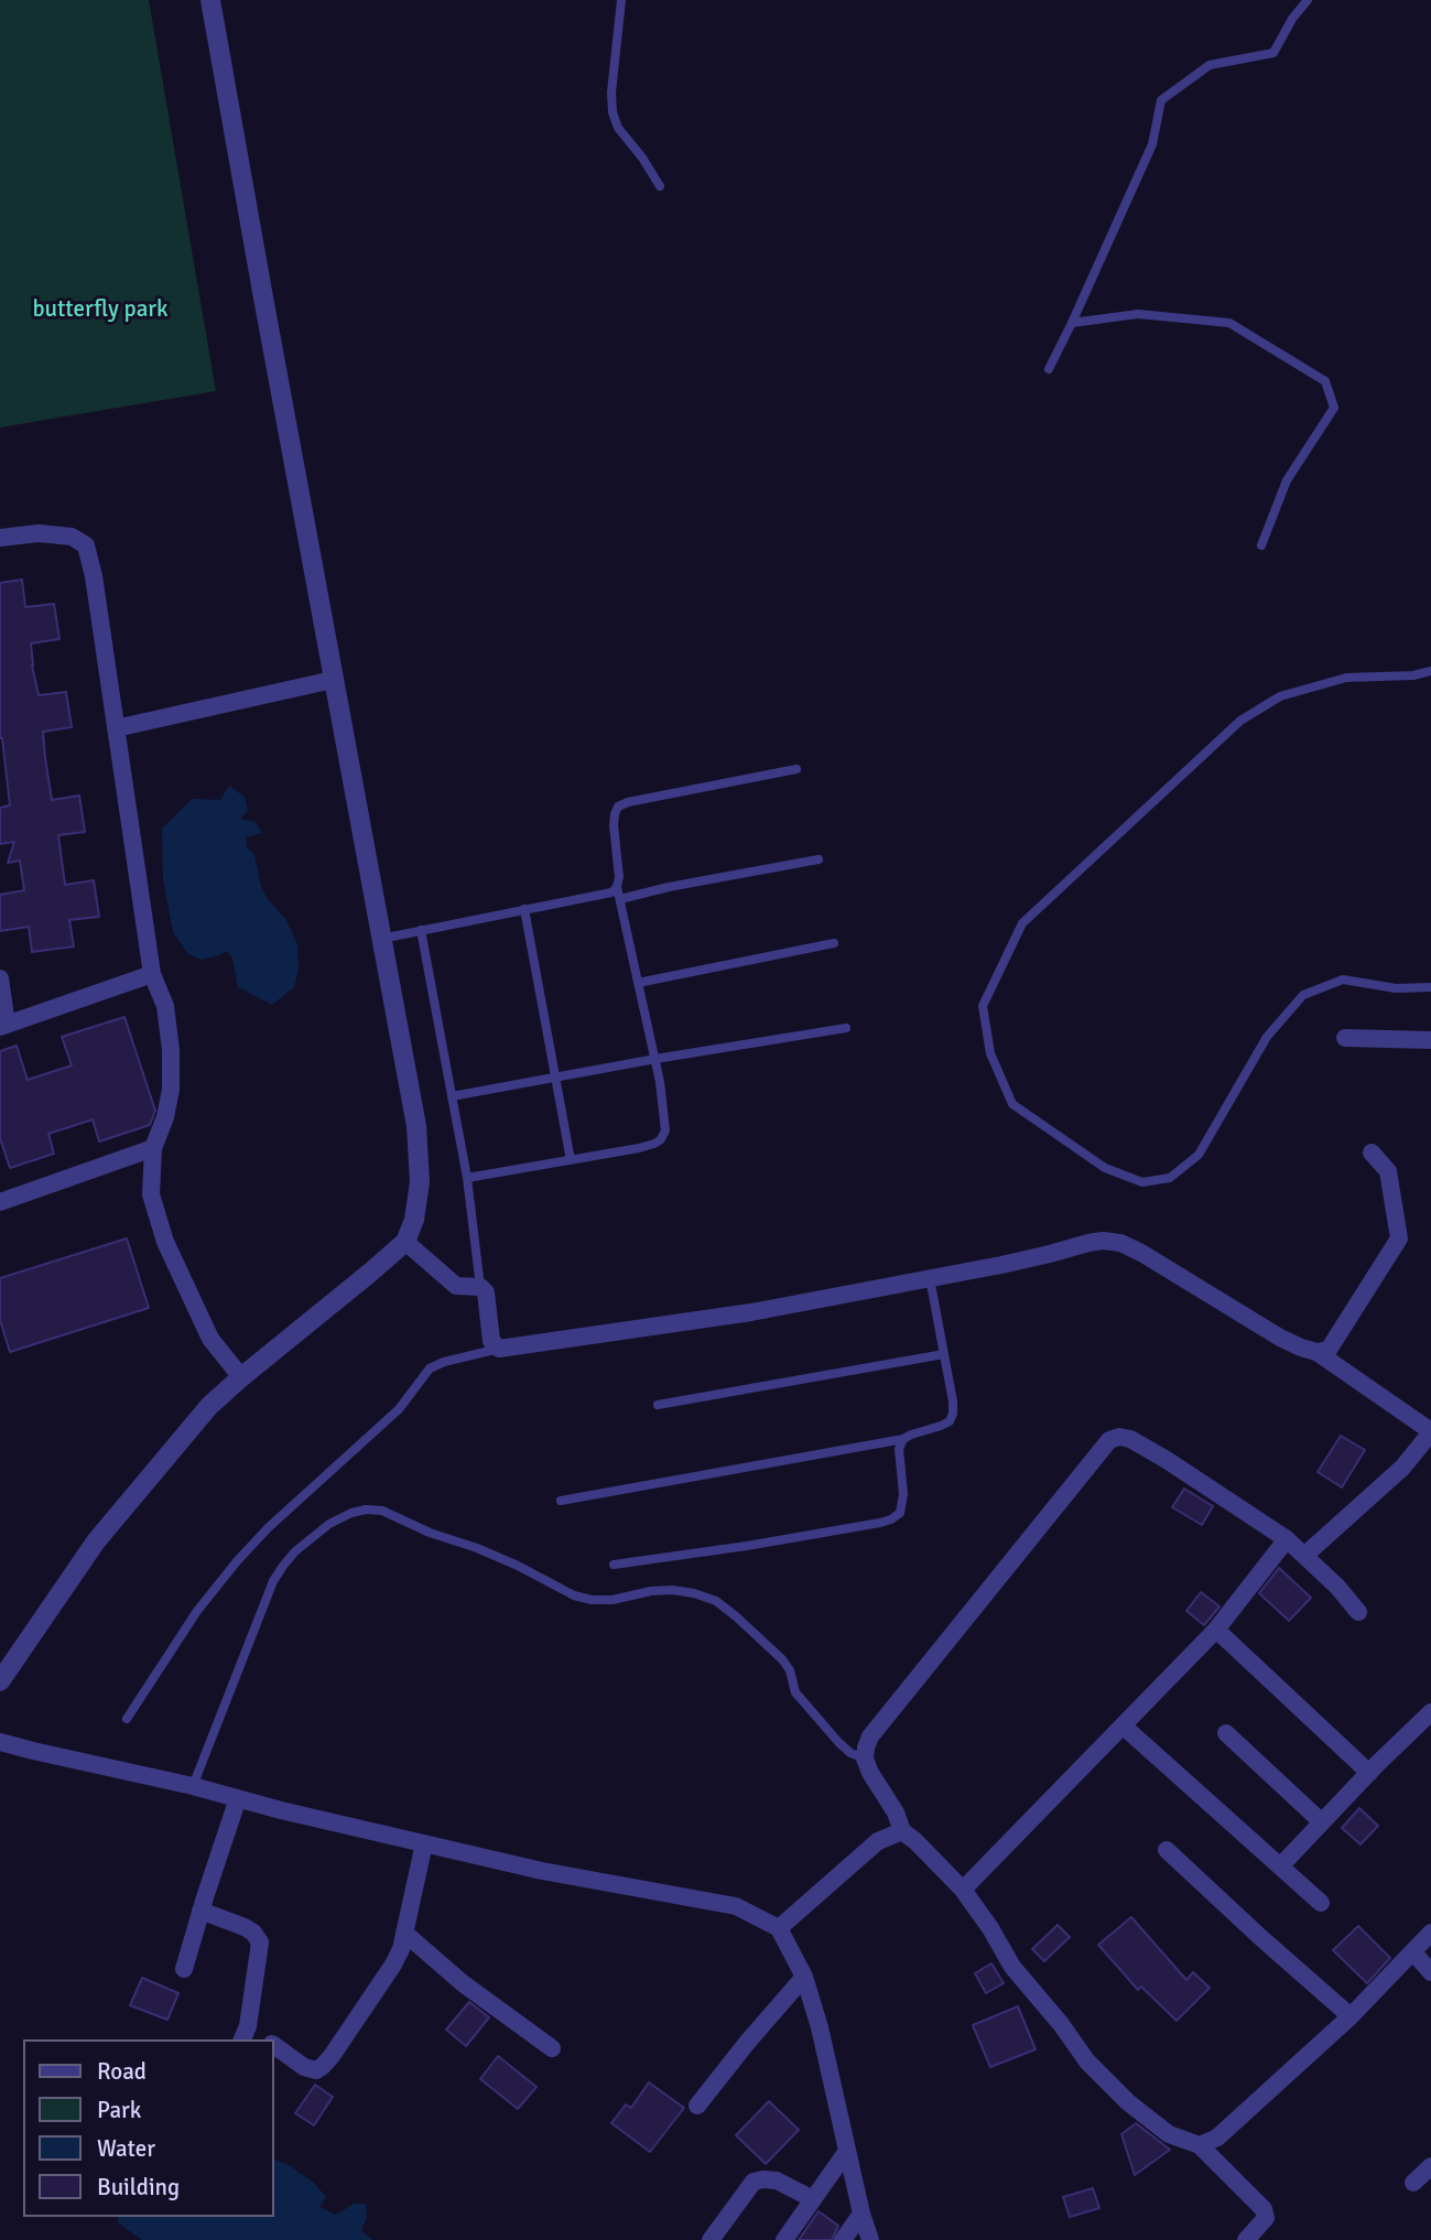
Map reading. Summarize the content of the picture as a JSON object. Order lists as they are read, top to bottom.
{
  "parks": ["butterfly park"],
  "legend": [
    "Road",
    "Park",
    "Water",
    "Building"
  ]
}
